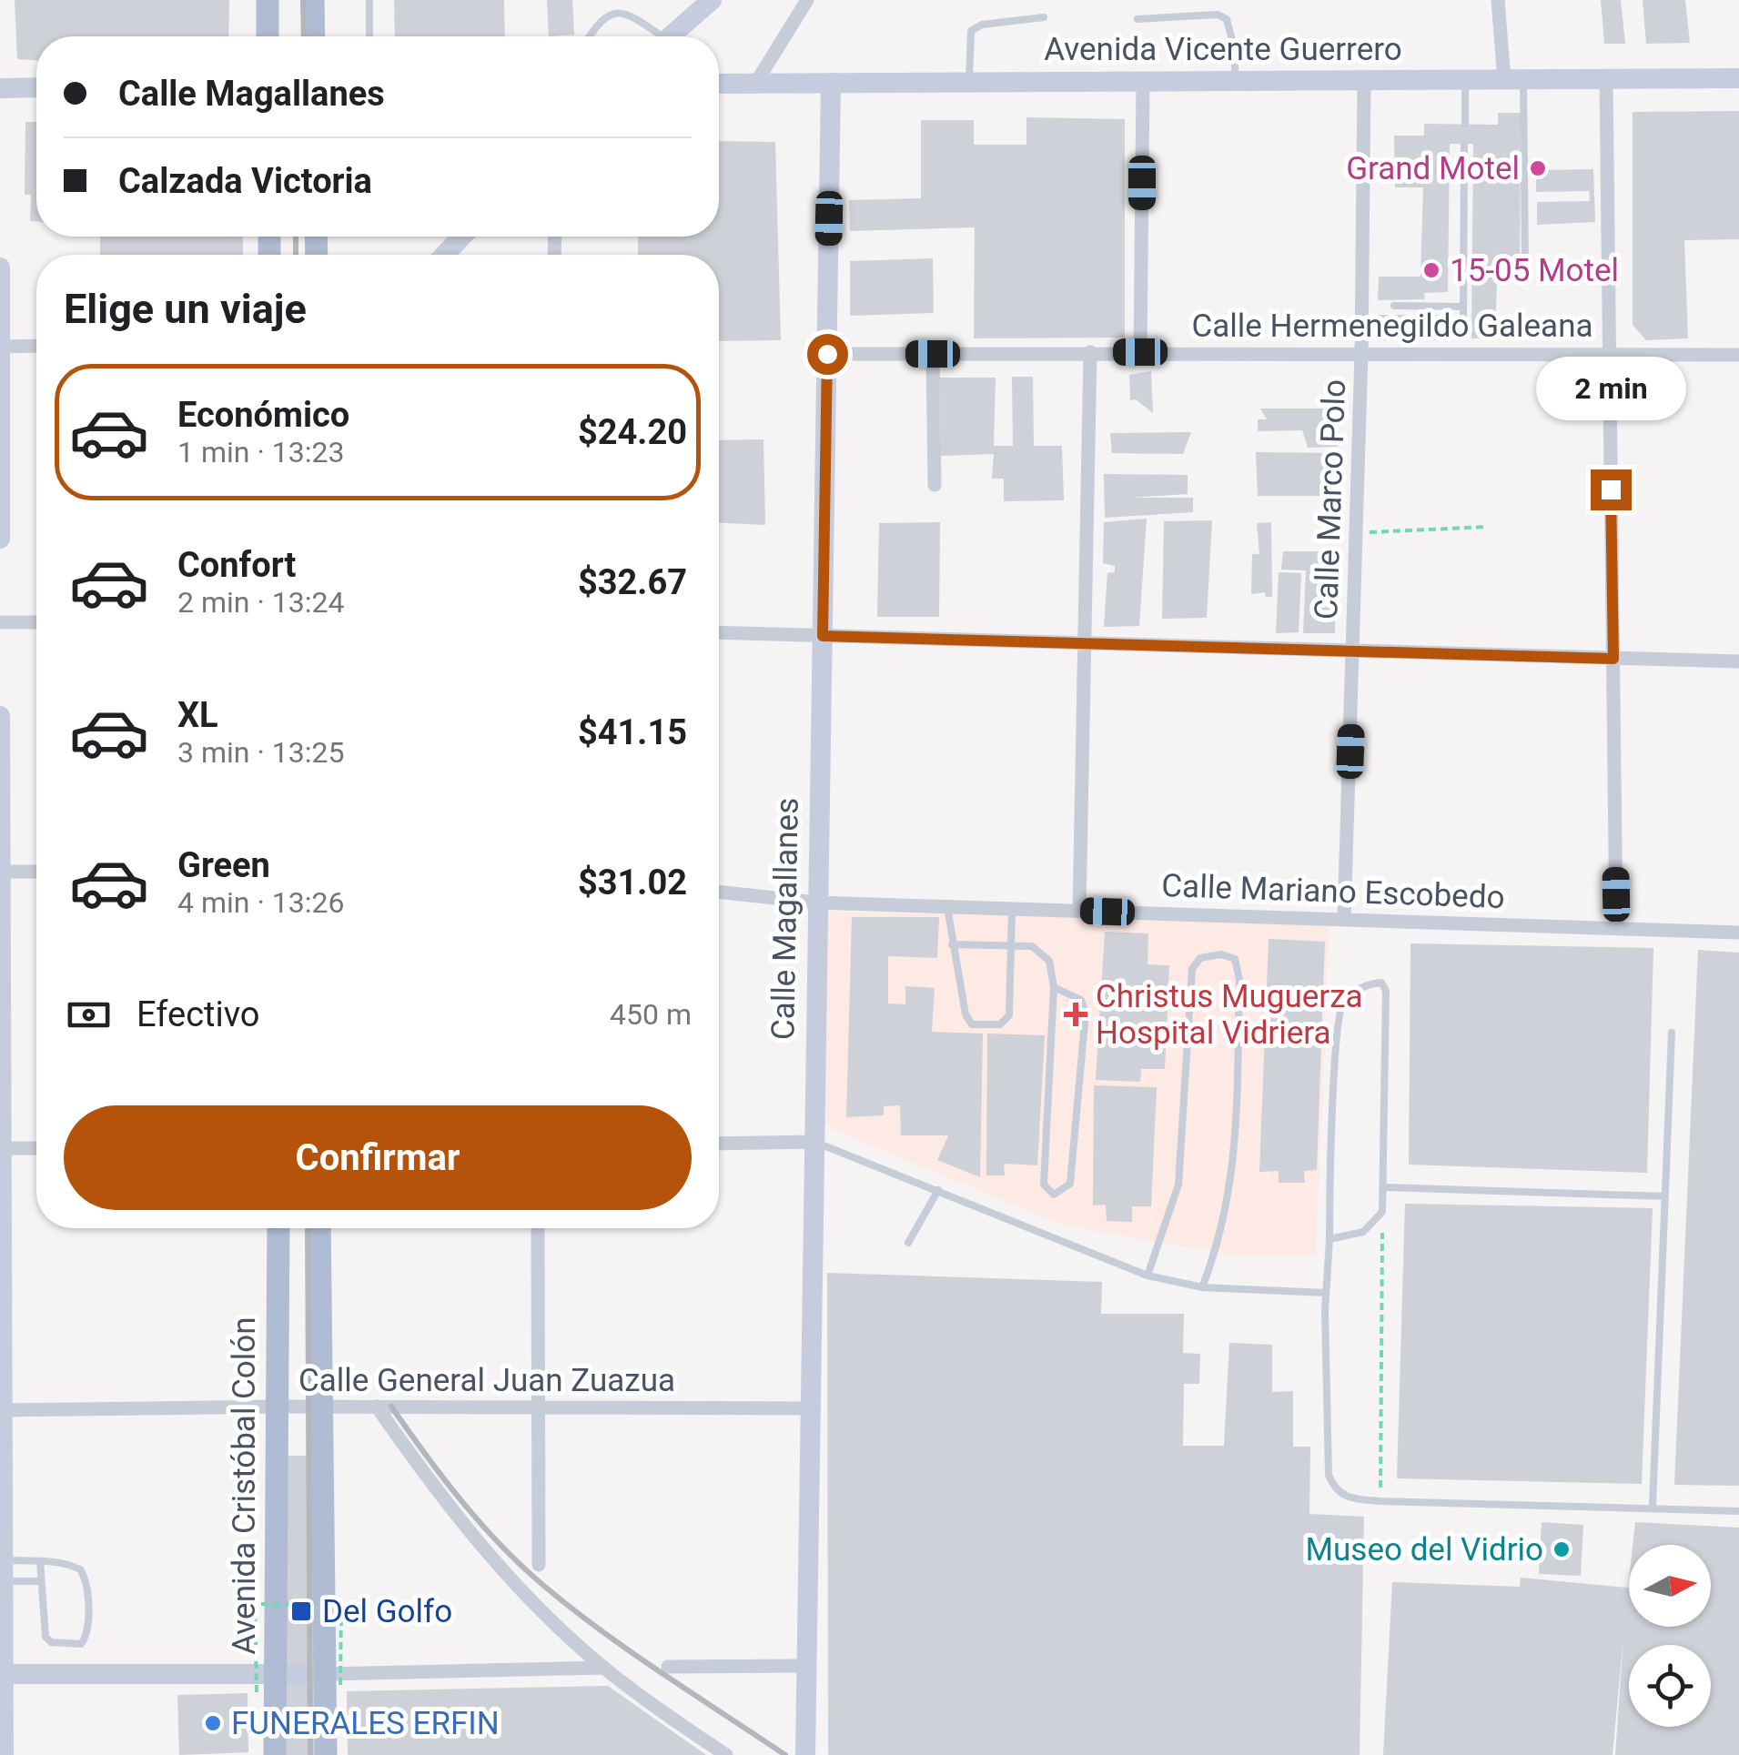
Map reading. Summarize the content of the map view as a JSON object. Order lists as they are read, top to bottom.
{
  "streets": {
    "main road": ["Avenida Cristóbal Colón"],
    "street": [
      "Avenida Vicente Guerrero",
      "Calle Hermenegildo Galeana",
      "Calle Marco Polo",
      "Calle Mariano Escobedo",
      "Calle Magallanes",
      "Calle General Juan Zuazua"
    ]
  },
  "crossings": [
    ["Avenida Vicente Guerrero", "Calle Marco Polo"],
    ["Avenida Vicente Guerrero", "Calle Magallanes"],
    ["Calle Hermenegildo Galeana", "Calle Marco Polo"],
    ["Calle Hermenegildo Galeana", "Calle Magallanes"],
    ["Calle Marco Polo", "Calle Mariano Escobedo"],
    ["Calle Mariano Escobedo", "Calle Magallanes"],
    ["Calle Magallanes", "Calle General Juan Zuazua"],
    ["Calle General Juan Zuazua", "Avenida Cristóbal Colón"]
  ],
  "places": {
    "other": [
      "Grand Motel",
      "15-05 Motel",
      "Museo del Vidrio",
      "FUNERALES ERFIN"
    ],
    "health": ["Christus Muguerza Hospital Vidriera"],
    "transit": ["Del Golfo"]
  },
  "north": "right",
  "page": {
    "banner": ["Calle Magallanes", "Calzada Victoria"],
    "heading": "Elige un viaje",
    "bubble": "2 min",
    "list": [
      {
        "name": "Económico",
        "note": "1 min · 13:23",
        "value": "$24.20"
      },
      {
        "name": "Confort",
        "note": "2 min · 13:24",
        "value": "$32.67"
      },
      {
        "name": "XL",
        "note": "3 min · 13:25",
        "value": "$41.15"
      },
      {
        "name": "Green",
        "note": "4 min · 13:26",
        "value": "$31.02"
      }
    ],
    "pay": ["Efectivo", "450 m"],
    "buttons": "Confirmar"
  }
}
